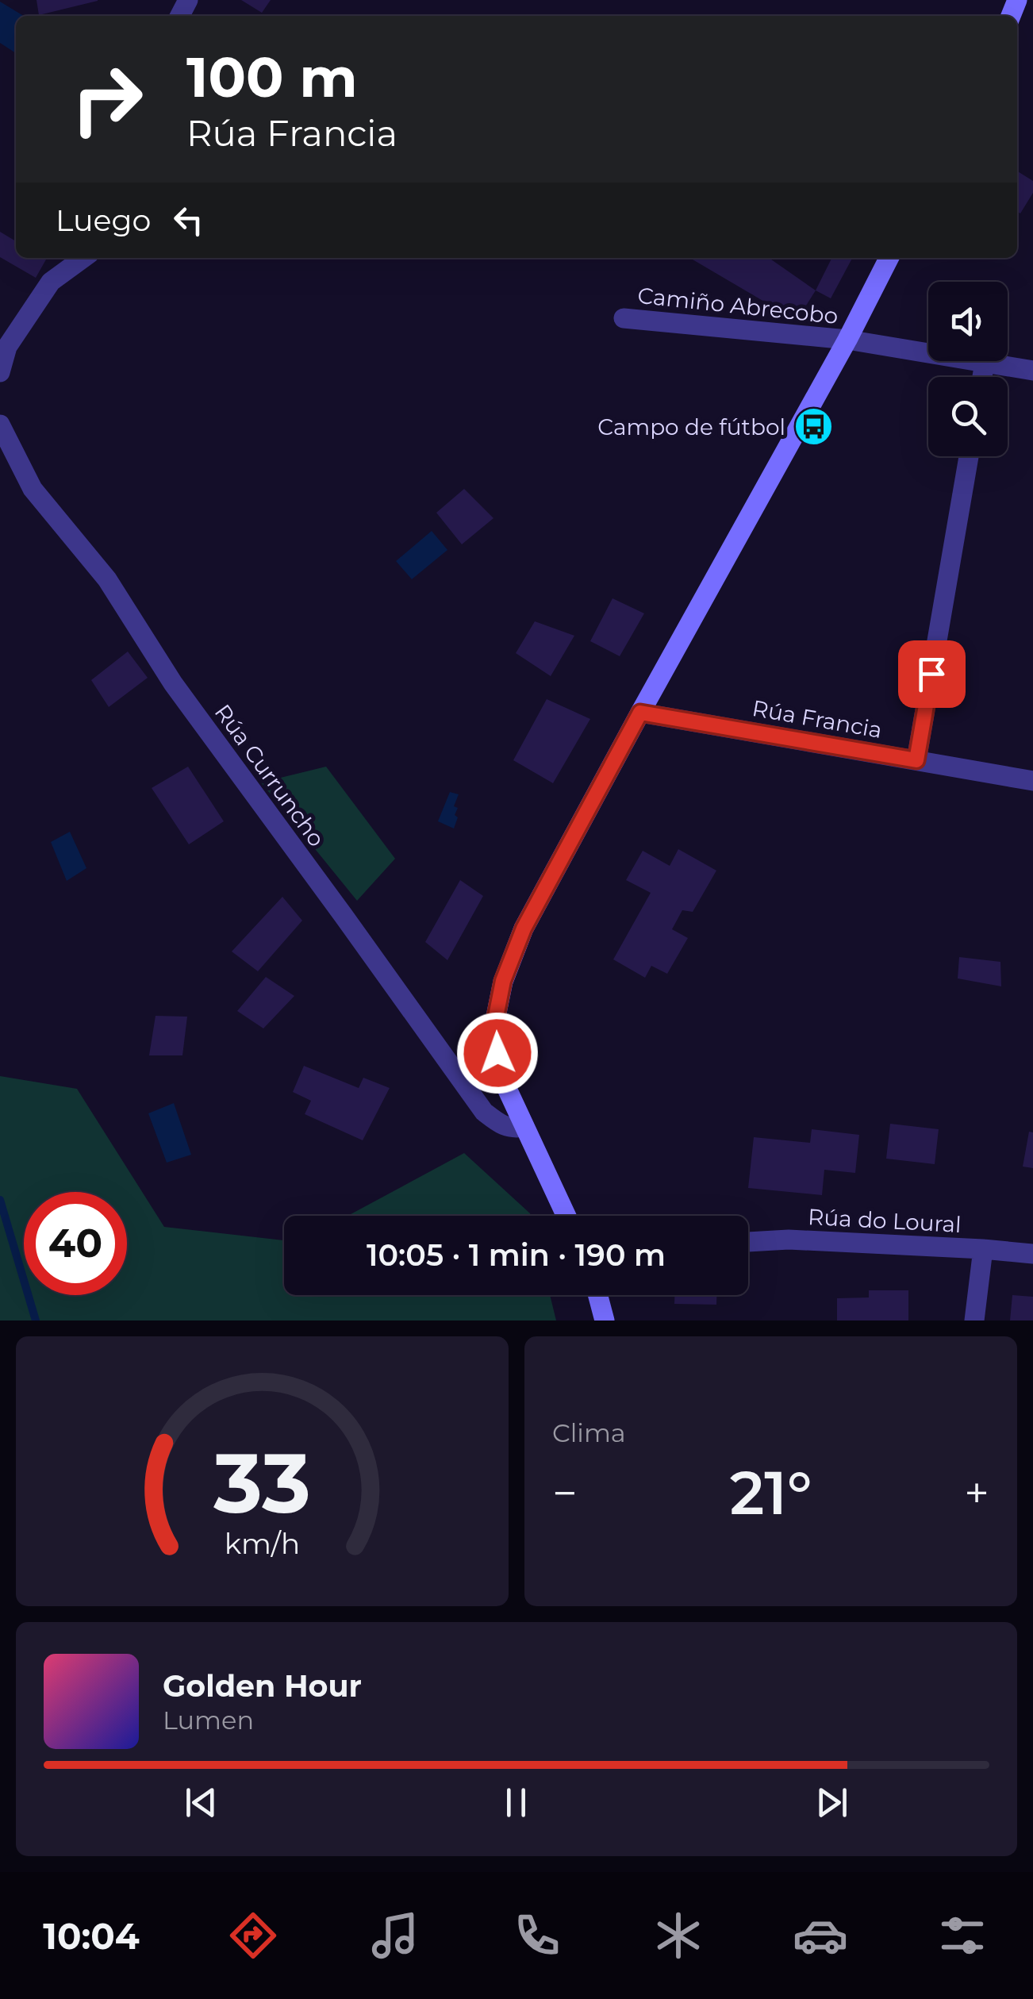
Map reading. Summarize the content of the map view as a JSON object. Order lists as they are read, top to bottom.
{
  "streets": {
    "street": [
      "Camiño Abrecobo",
      "Rúa Francia",
      "Rúa Curruncho",
      "Rúa do Loural"
    ]
  },
  "places": {
    "bus stop": ["Campo de fútbol"]
  },
  "page": {
    "turn": ["100 m", "Rúa Francia"],
    "then": "Luego",
    "limit": "40",
    "trip": "10:05 · 1 min · 190 m",
    "tile": "Clima",
    "heat": ["−", "21°", "+"],
    "song": ["Golden Hour", "Lumen"],
    "tabs": "10:04",
    "gauge": ["33", "km/h"]
  }
}
